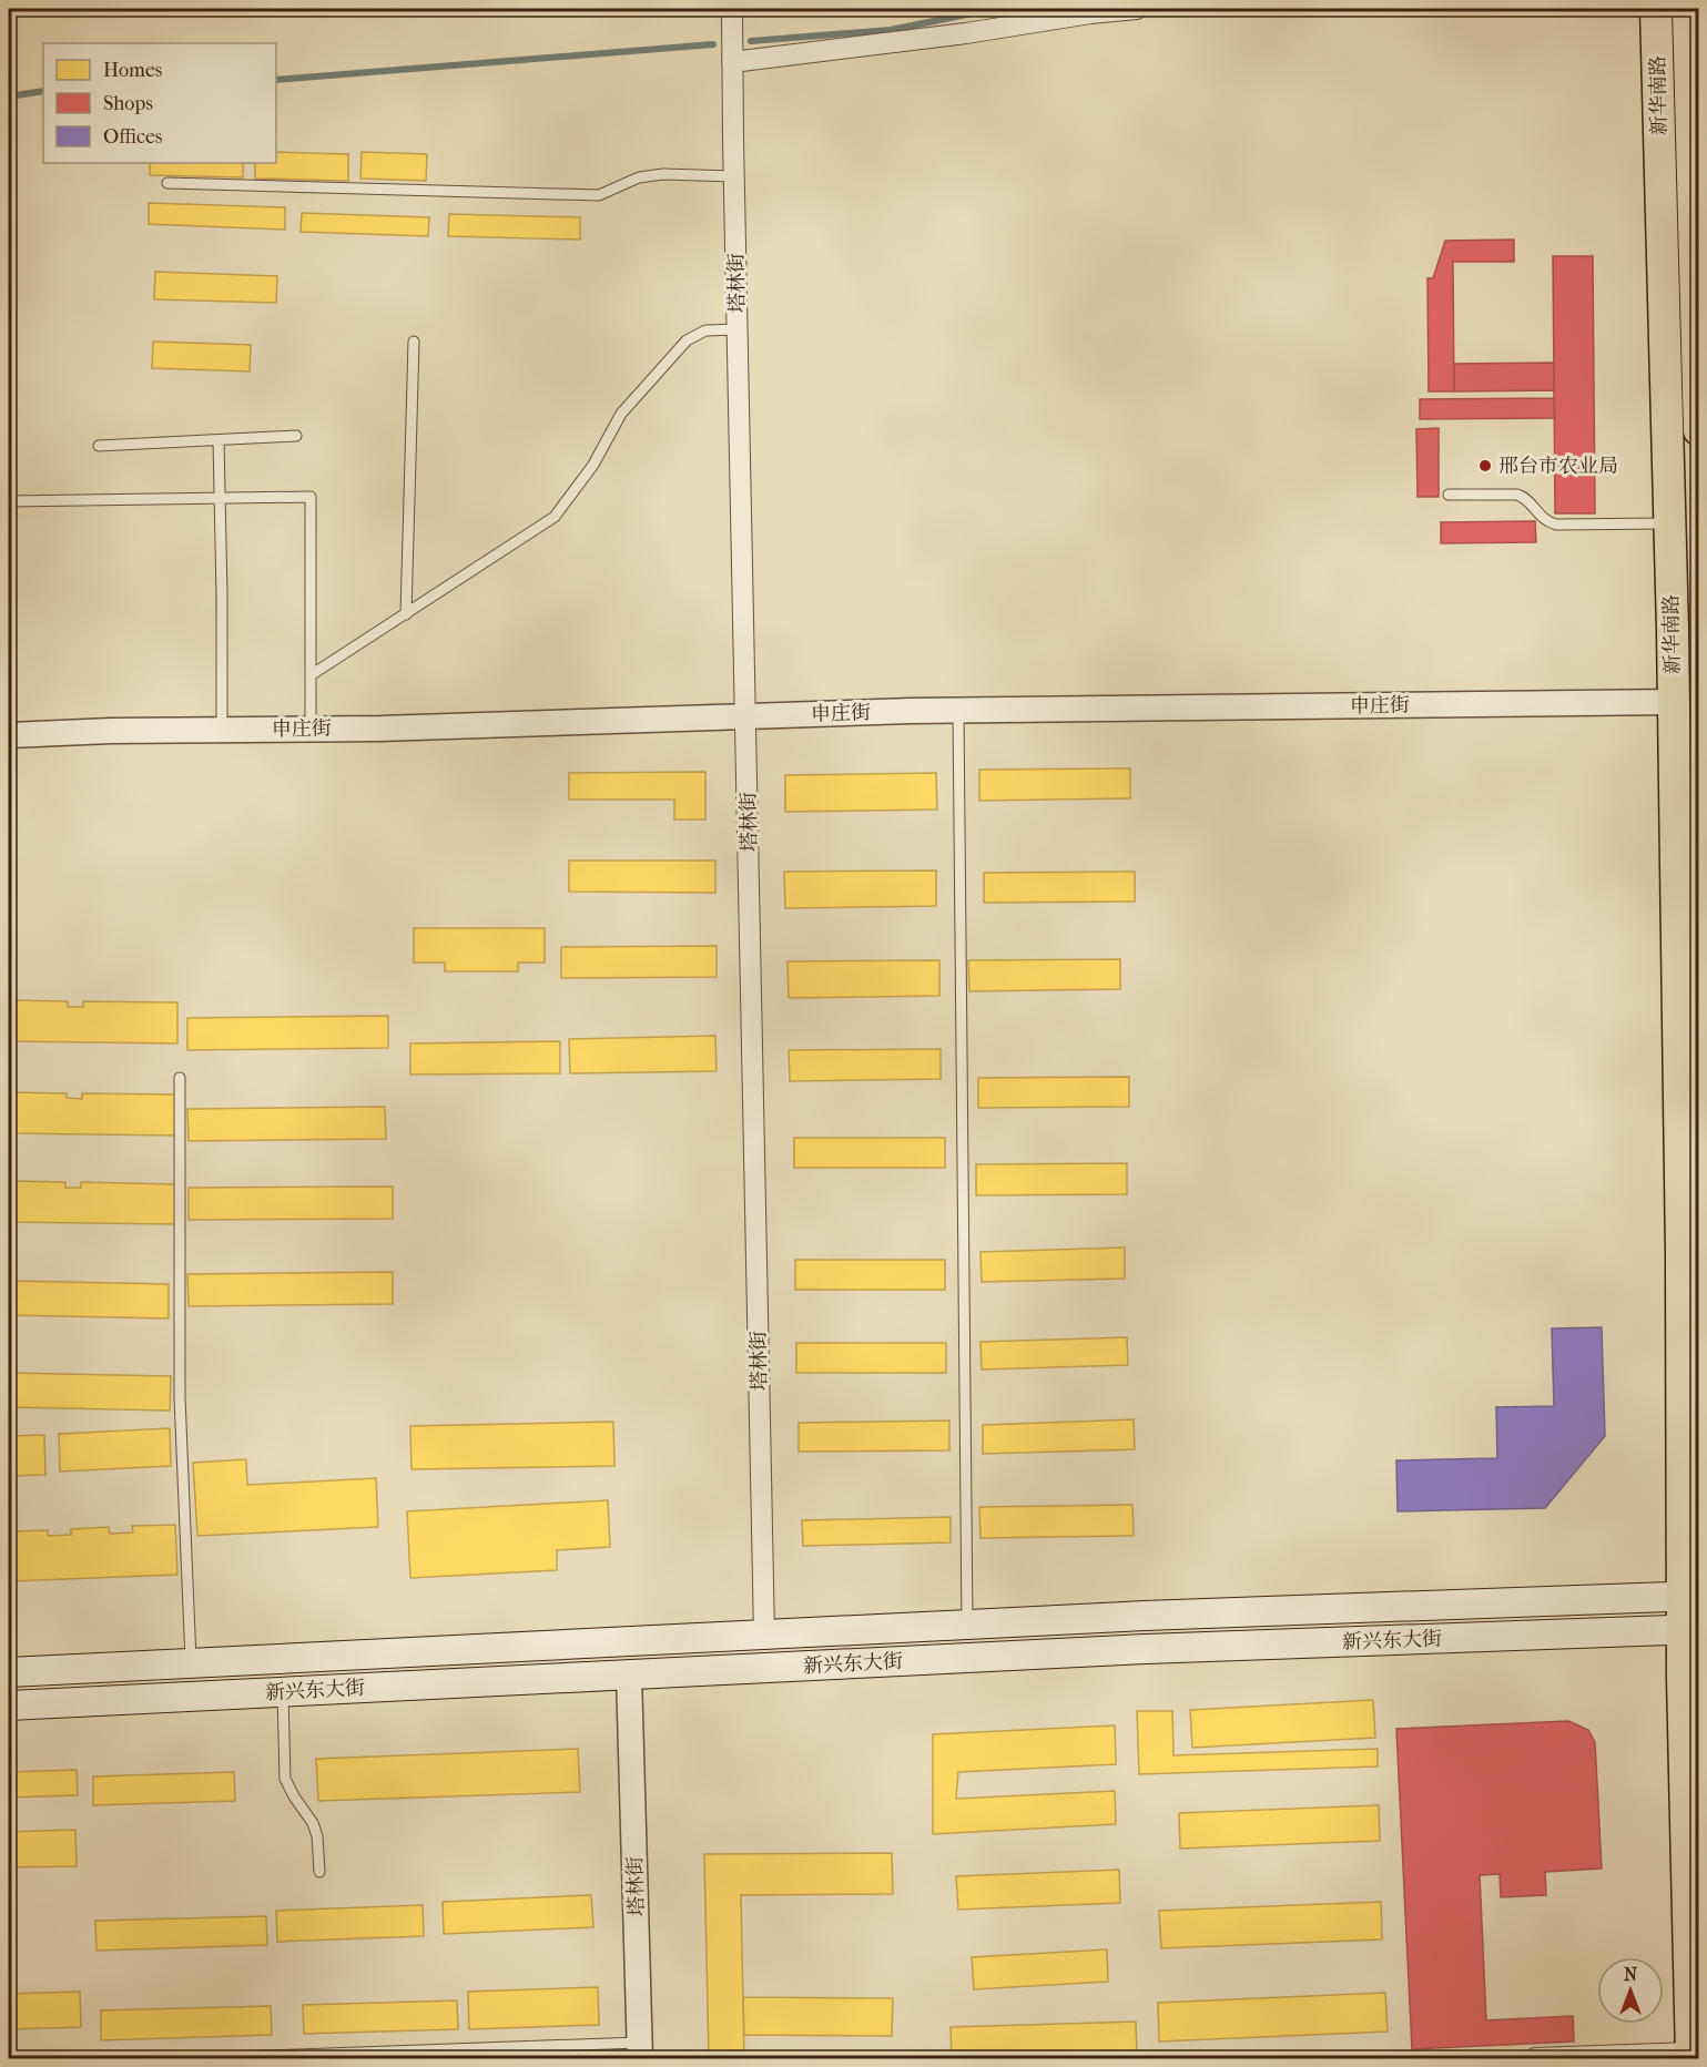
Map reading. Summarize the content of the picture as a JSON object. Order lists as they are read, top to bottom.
{
  "streets": {
    "main road": ["新华南路", "新兴东大街"],
    "street": ["塔林街", "申庄街"]
  },
  "crossings": [
    ["新华南路", "申庄街"],
    ["新华南路", "新兴东大街"],
    ["塔林街", "申庄街"],
    ["塔林街", "新兴东大街"]
  ],
  "places": ["邢台市农业局"],
  "legend": ["Homes", "Shops", "Offices"],
  "north": "top"
}
